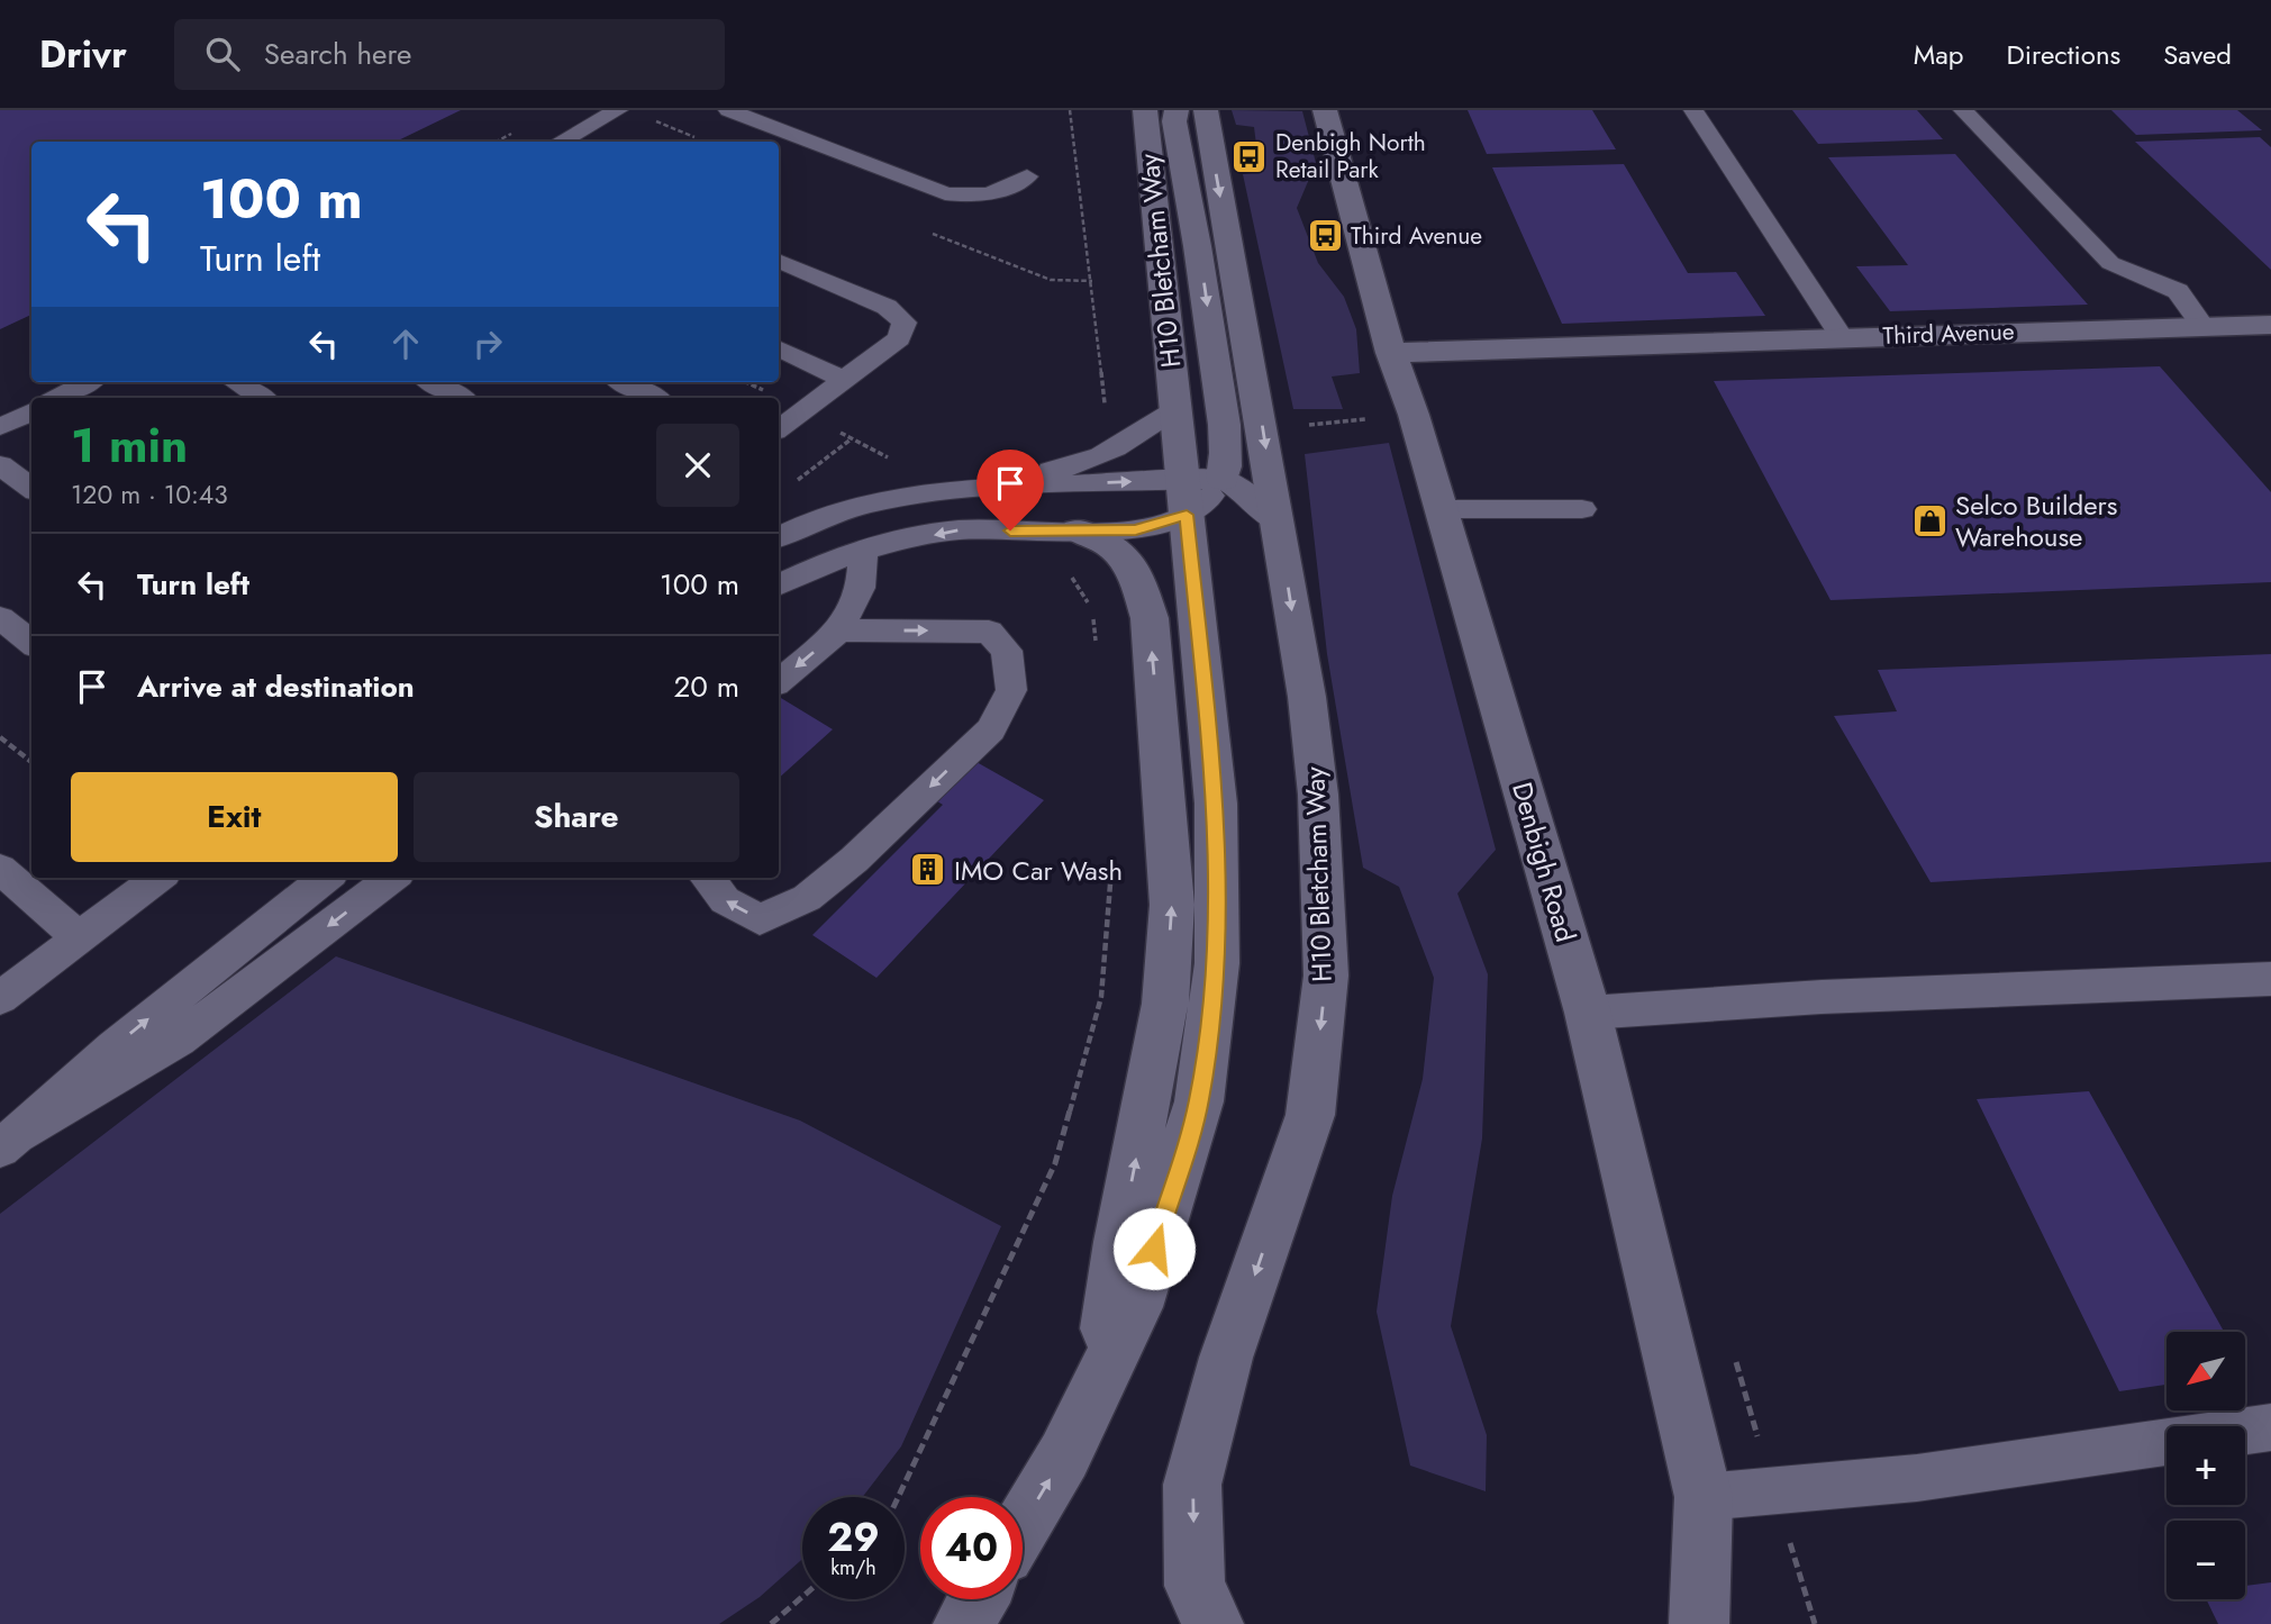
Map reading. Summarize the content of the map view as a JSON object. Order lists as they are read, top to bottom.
{
  "streets": {
    "street": ["H10 Bletcham Way", "Third Avenue", "Denbigh Road"]
  },
  "crossings": [
    ["Third Avenue", "Denbigh Road"]
  ],
  "places": {
    "bus stop": ["Denbigh North Retail Park", "Third Avenue"],
    "shop": ["Selco Builders Warehouse"],
    "building": ["IMO Car Wash"]
  },
  "north": "bottom left",
  "page": {
    "header": "Drivr",
    "search": "Search here",
    "nav": ["Map", "Directions", "Saved"],
    "turn": ["100 m", "Turn left"],
    "heading": ["1 min", "120 m · 10:43"],
    "list": [
      {
        "name": "Turn left",
        "value": "100 m"
      },
      {
        "name": "Arrive at destination",
        "value": "20 m"
      }
    ],
    "buttons": ["Exit", "Share"],
    "map_buttons": ["+", "−"],
    "speed": "29 km/h",
    "limit": "40"
  }
}
